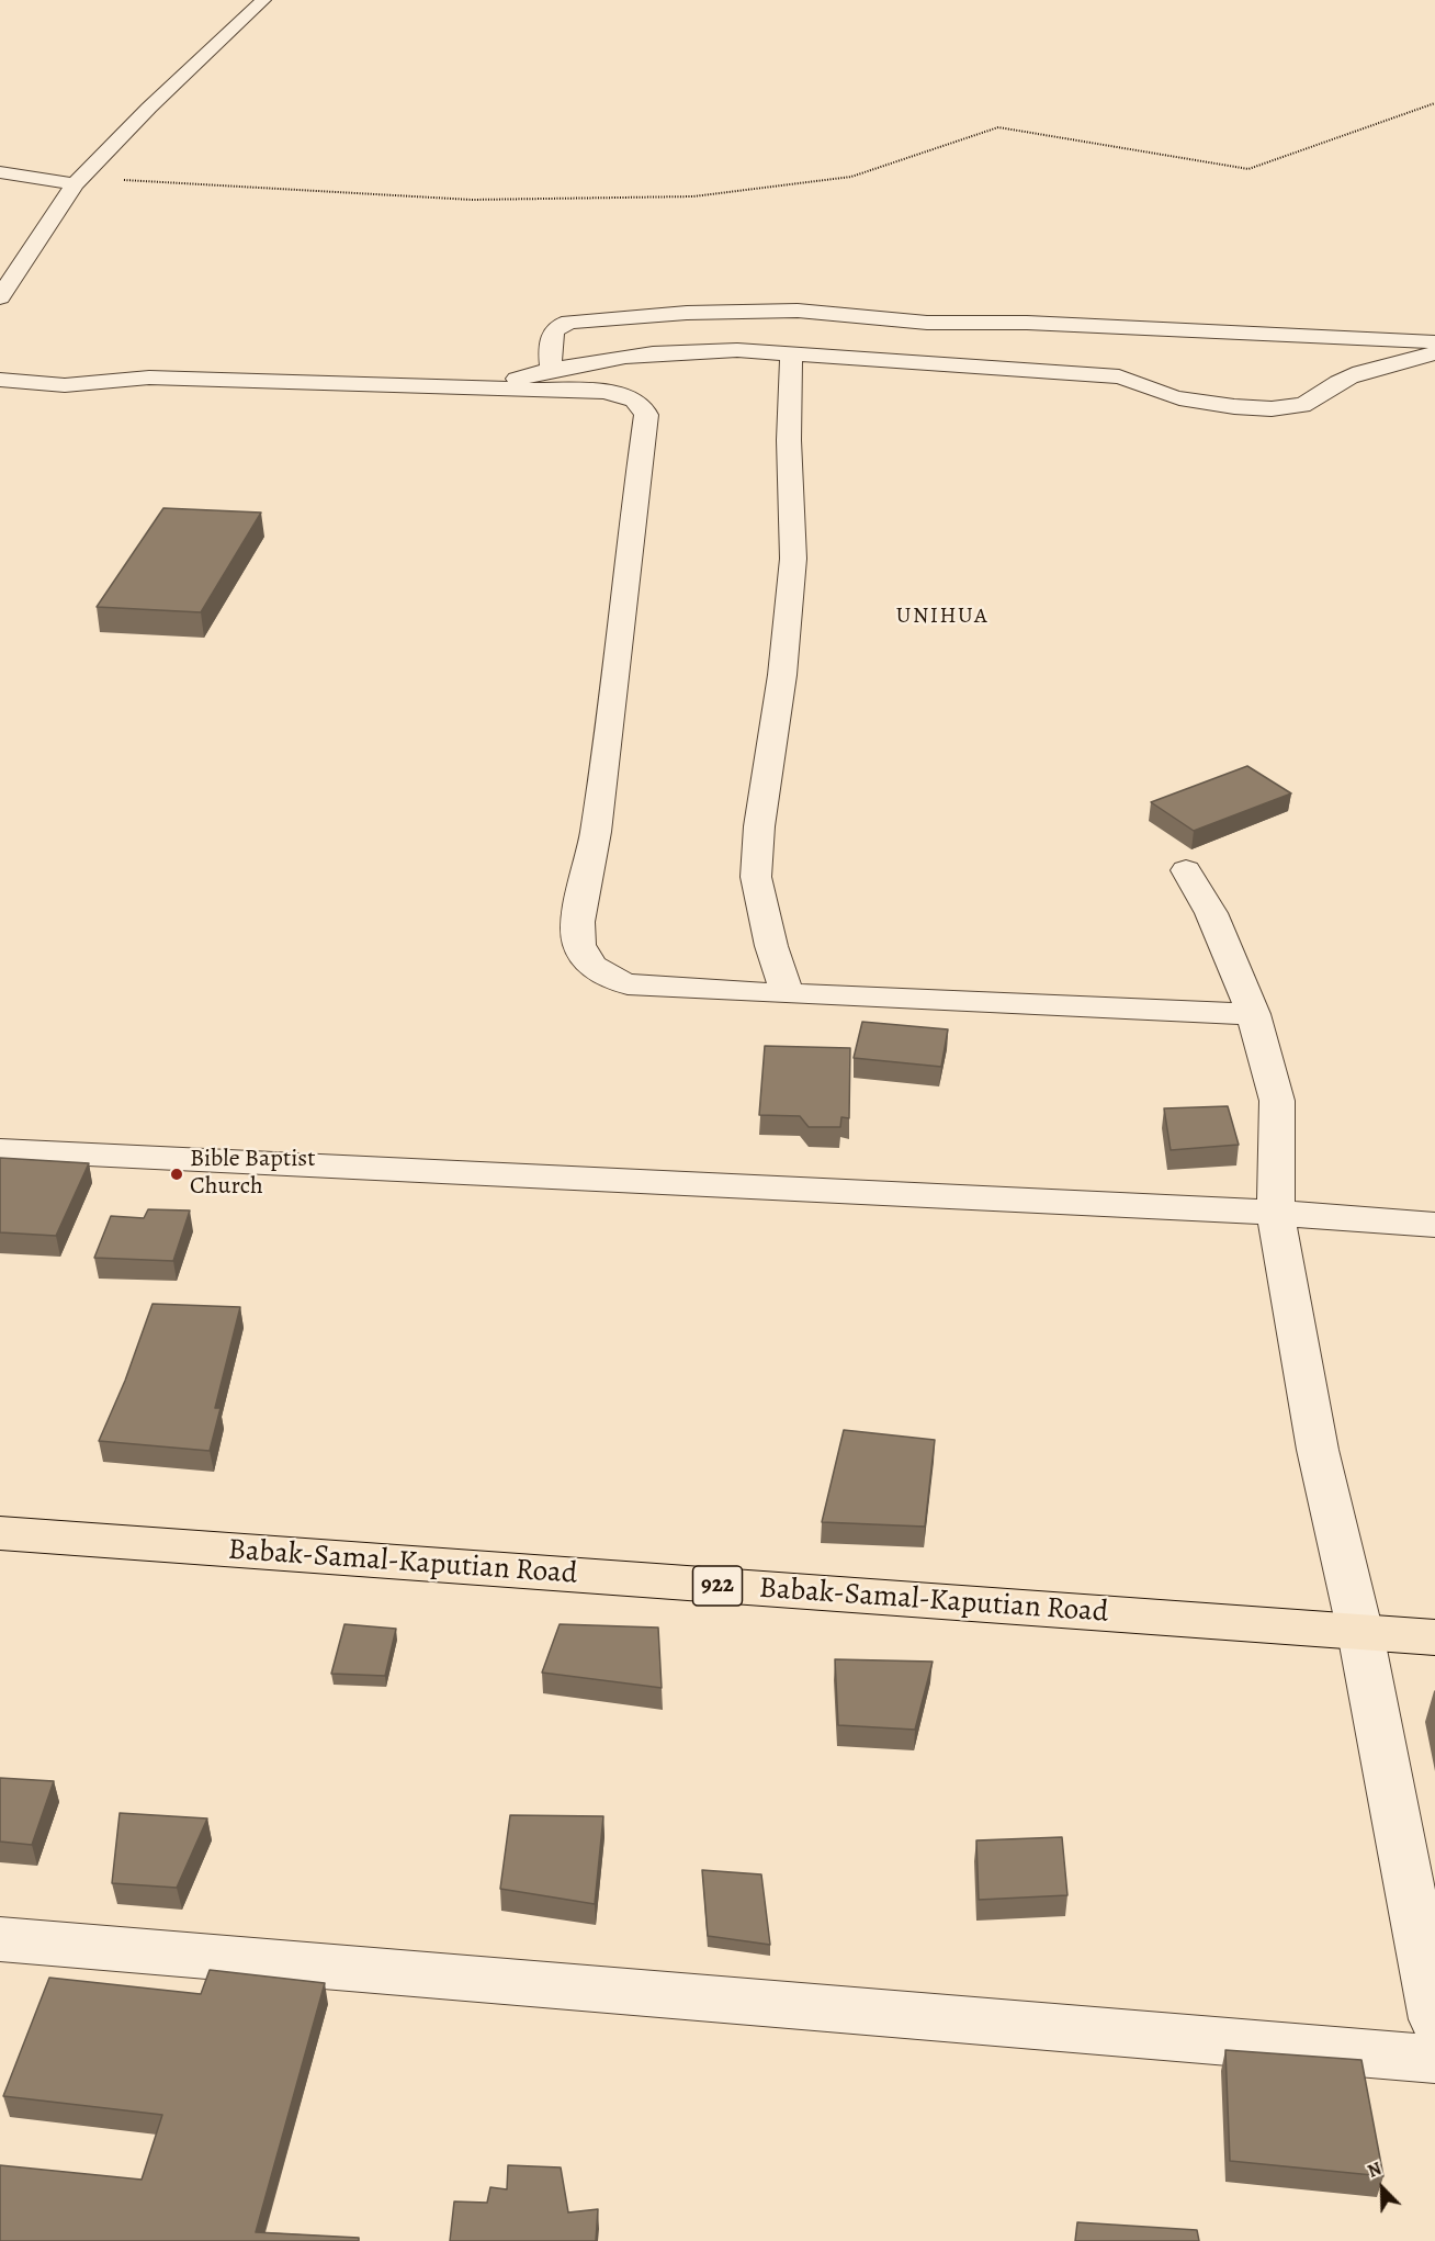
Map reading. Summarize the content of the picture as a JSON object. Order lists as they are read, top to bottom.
{
  "streets": {
    "main road": ["Babak-Samal-Kaputian Road", "922"]
  },
  "districts": ["UNIHUA"],
  "places": ["Bible Baptist Church"],
  "north": "top left"
}
